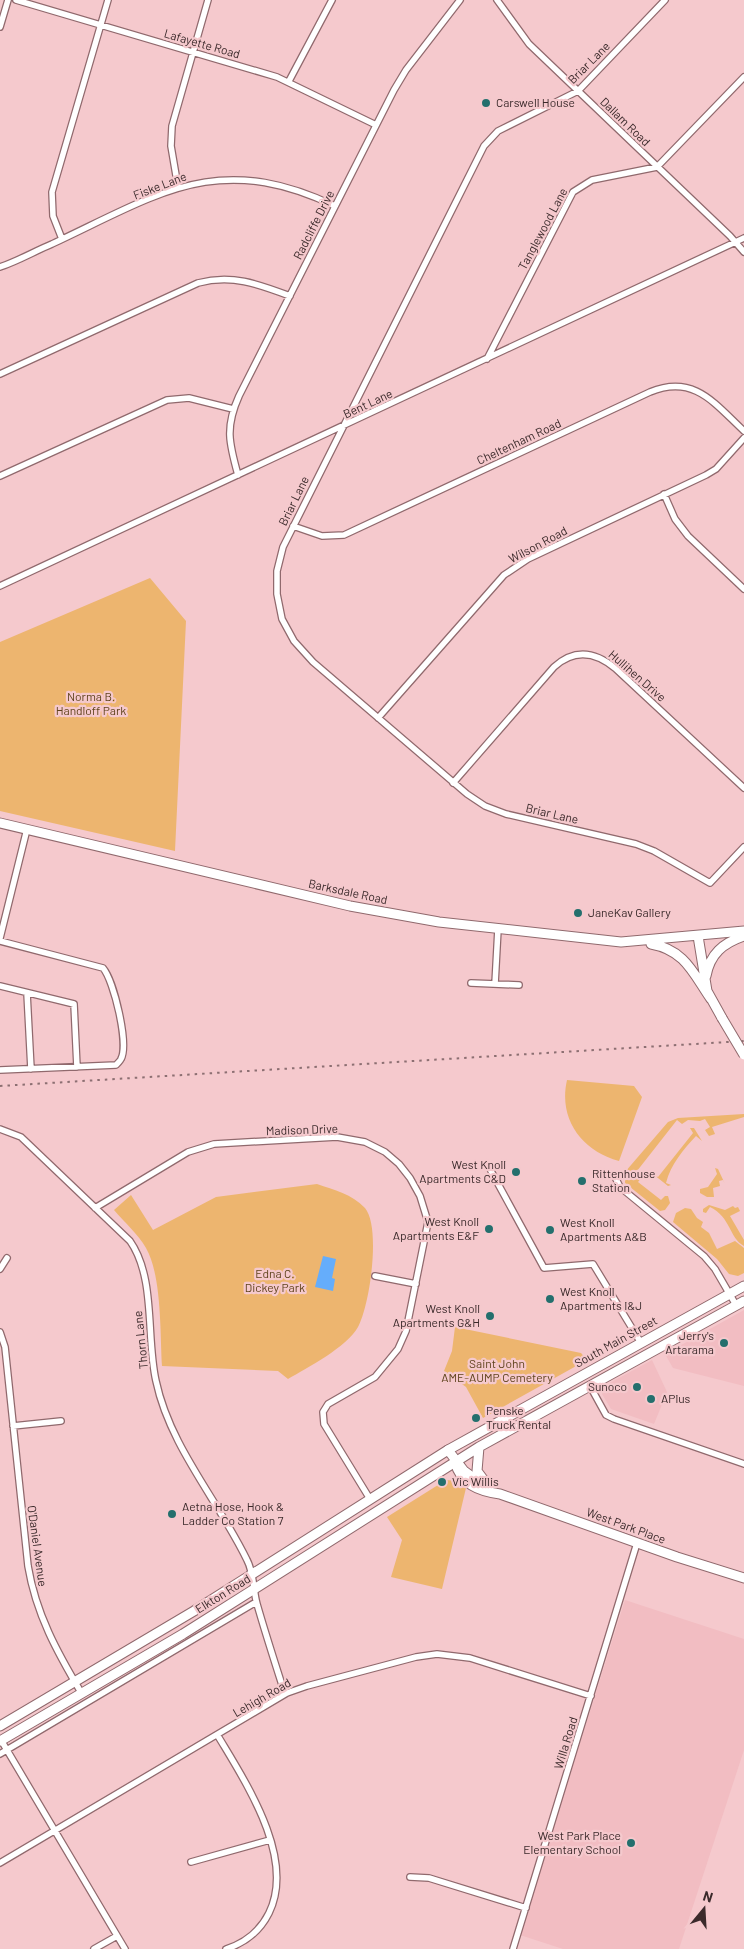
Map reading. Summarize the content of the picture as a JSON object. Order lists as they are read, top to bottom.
{
  "streets": {
    "main road": [
      "Barksdale Road",
      "South Main Street",
      "West Park Place",
      "Elkton Road"
    ],
    "street": [
      "Lafayette Road",
      "Briar Lane",
      "Dallam Road",
      "Fiske Lane",
      "Radcliffe Drive",
      "Tanglewood Lane",
      "Bent Lane",
      "Cheltenham Road",
      "Wilson Road",
      "Hullihen Drive",
      "Madison Drive",
      "Thorn Lane",
      "O'Daniel Avenue",
      "Lehigh Road",
      "Willa Road"
    ]
  },
  "crossings": [
    ["Lafayette Road", "Radcliffe Drive"],
    ["Briar Lane", "Dallam Road"],
    ["Briar Lane", "Bent Lane"],
    ["Briar Lane", "Cheltenham Road"],
    ["Briar Lane", "Wilson Road"],
    ["Briar Lane", "Hullihen Drive"],
    ["Dallam Road", "Tanglewood Lane"],
    ["Dallam Road", "Bent Lane"],
    ["Fiske Lane", "Radcliffe Drive"],
    ["Radcliffe Drive", "Bent Lane"],
    ["Tanglewood Lane", "Bent Lane"],
    ["Madison Drive", "Thorn Lane"],
    ["Madison Drive", "Elkton Road"],
    ["Thorn Lane", "Elkton Road"],
    ["Thorn Lane", "Lehigh Road"],
    ["South Main Street", "West Park Place"],
    ["South Main Street", "Elkton Road"],
    ["West Park Place", "Elkton Road"],
    ["West Park Place", "Willa Road"],
    ["O'Daniel Avenue", "Elkton Road"],
    ["Lehigh Road", "Willa Road"]
  ],
  "parks": ["Norma B. Handloff Park", "Edna C. Dickey Park", "Saint John AME-AUMP Cemetery"],
  "places": [
    "Carswell House",
    "JaneKav Gallery",
    "West Knoll Apartments C&D",
    "Rittenhouse Station",
    "West Knoll Apartments E&F",
    "West Knoll Apartments A&B",
    "West Knoll Apartments I&J",
    "West Knoll Apartments G&H",
    "Jerry's Artarama",
    "Sunoco",
    "APlus",
    "Penske Truck Rental",
    "Vic Willis",
    "Aetna Hose, Hook & Ladder Co Station 7",
    "West Park Place Elementary School"
  ],
  "north": "top"
}
